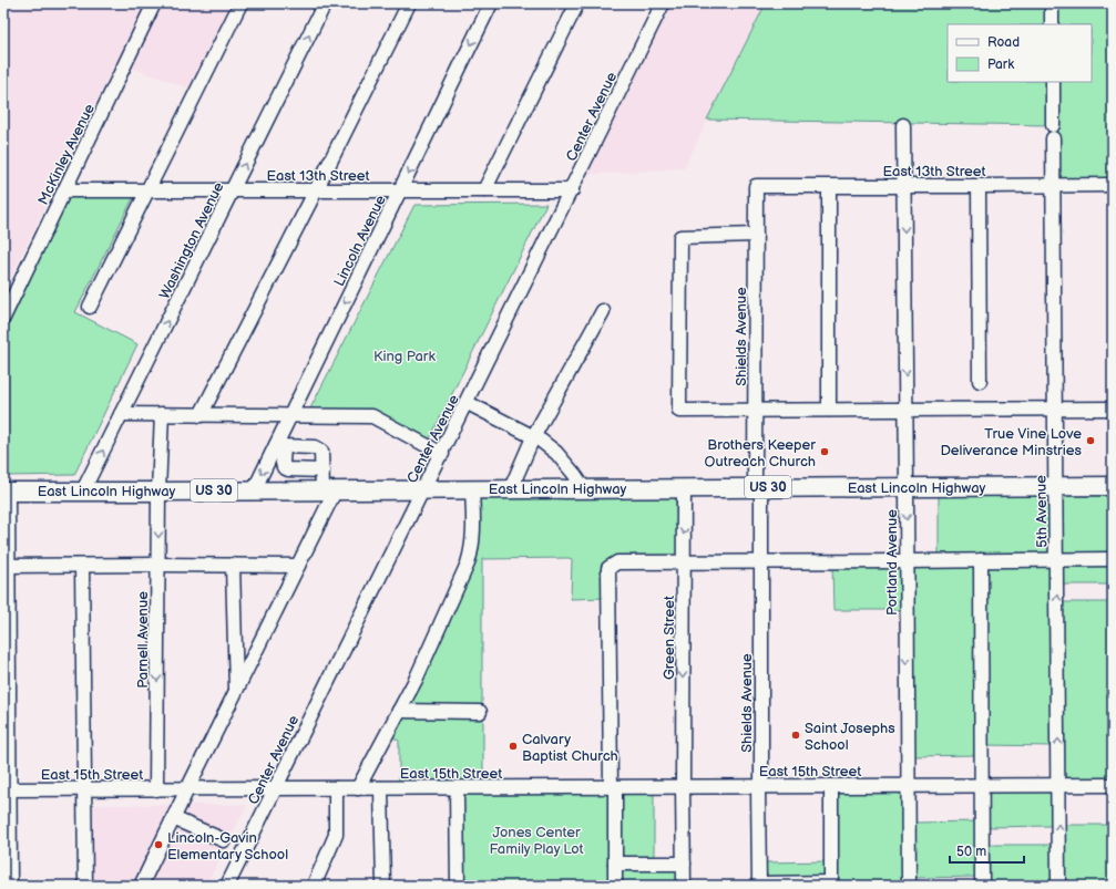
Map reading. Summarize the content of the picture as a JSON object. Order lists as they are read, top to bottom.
{
  "streets": {
    "main road": ["US 30", "East Lincoln Highway"],
    "street": [
      "Center Avenue",
      "McKinley Avenue",
      "East 13th Street",
      "Washington Avenue",
      "Lincoln Avenue",
      "Shields Avenue",
      "5th Avenue",
      "Portland Avenue",
      "Green Street",
      "Parnell Avenue",
      "East 15th Street"
    ]
  },
  "crossings": [
    ["Center Avenue", "East 13th Street"],
    ["Center Avenue", "East Lincoln Highway"],
    ["Center Avenue", "East 15th Street"],
    ["McKinley Avenue", "East 13th Street"],
    ["East 13th Street", "Washington Avenue"],
    ["East 13th Street", "Lincoln Avenue"],
    ["East 13th Street", "Shields Avenue"],
    ["East 13th Street", "5th Avenue"],
    ["East 13th Street", "Portland Avenue"],
    ["Washington Avenue", "East Lincoln Highway"],
    ["Lincoln Avenue", "East Lincoln Highway"],
    ["Shields Avenue", "East Lincoln Highway"],
    ["Shields Avenue", "East 15th Street"],
    ["East Lincoln Highway", "5th Avenue"],
    ["East Lincoln Highway", "Portland Avenue"],
    ["East Lincoln Highway", "Green Street"],
    ["East Lincoln Highway", "Parnell Avenue"],
    ["5th Avenue", "East 15th Street"],
    ["Portland Avenue", "East 15th Street"],
    ["Green Street", "East 15th Street"],
    ["Parnell Avenue", "East 15th Street"]
  ],
  "one_way": ["Green Street"],
  "parks": ["King Park", "Jones Center Family Play Lot"],
  "places": [
    "True Vine Love Deliverance Minstries",
    "Brothers Keeper Outreach Church",
    "Saint Josephs School",
    "Calvary Baptist Church",
    "Lincoln-Gavin Elementary School"
  ],
  "legend": ["Road", "Park"],
  "scale_bar": "50 m"
}
